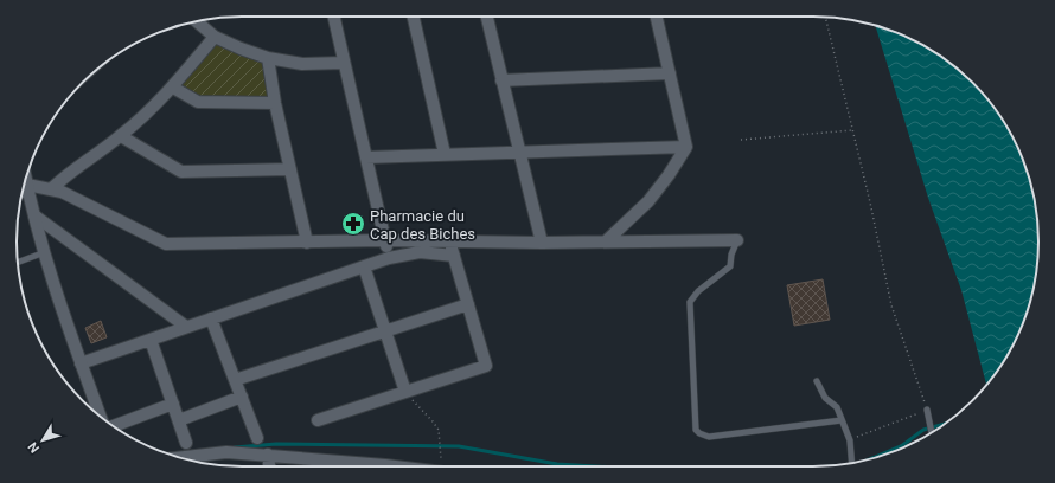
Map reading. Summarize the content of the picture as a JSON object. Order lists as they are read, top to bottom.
{
  "places": {
    "pharmacy": ["Pharmacie du Cap des Biches"]
  },
  "north": "bottom left"
}
